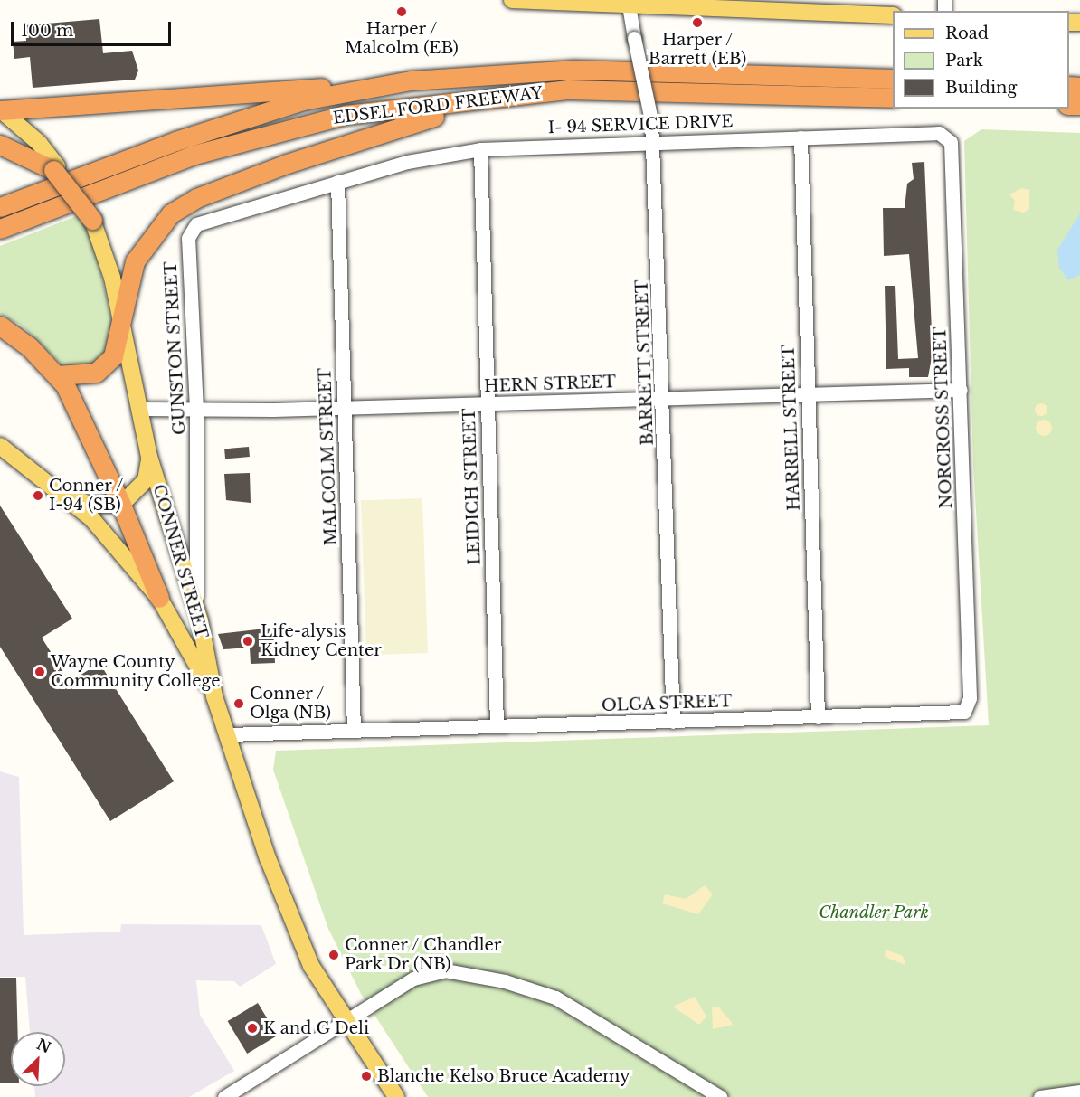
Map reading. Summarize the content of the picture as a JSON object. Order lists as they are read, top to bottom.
{
  "streets": {
    "highway": ["EDSEL FORD FREEWAY"],
    "main road": ["CONNER STREET"],
    "street": [
      "I- 94 SERVICE DRIVE",
      "GUNSTON STREET",
      "BARRETT STREET",
      "HERN STREET",
      "NORCROSS STREET",
      "HARRELL STREET",
      "MALCOLM STREET",
      "LEIDICH STREET",
      "OLGA STREET"
    ]
  },
  "crossings": [
    ["I- 94 SERVICE DRIVE", "GUNSTON STREET"],
    ["I- 94 SERVICE DRIVE", "BARRETT STREET"],
    ["I- 94 SERVICE DRIVE", "NORCROSS STREET"],
    ["I- 94 SERVICE DRIVE", "HARRELL STREET"],
    ["I- 94 SERVICE DRIVE", "MALCOLM STREET"],
    ["I- 94 SERVICE DRIVE", "LEIDICH STREET"],
    ["GUNSTON STREET", "HERN STREET"],
    ["GUNSTON STREET", "MALCOLM STREET"],
    ["GUNSTON STREET", "CONNER STREET"],
    ["BARRETT STREET", "HERN STREET"],
    ["BARRETT STREET", "OLGA STREET"],
    ["HERN STREET", "NORCROSS STREET"],
    ["HERN STREET", "HARRELL STREET"],
    ["HERN STREET", "MALCOLM STREET"],
    ["HERN STREET", "LEIDICH STREET"],
    ["HERN STREET", "CONNER STREET"],
    ["NORCROSS STREET", "OLGA STREET"],
    ["HARRELL STREET", "OLGA STREET"],
    ["MALCOLM STREET", "OLGA STREET"],
    ["LEIDICH STREET", "OLGA STREET"],
    ["CONNER STREET", "OLGA STREET"]
  ],
  "parks": ["Chandler Park"],
  "places": [
    "Harper / Malcolm (EB)",
    "Harper / Barrett (EB)",
    "Conner / I-94 (SB)",
    "Life-alysis Kidney Center",
    "Wayne County Community College",
    "Conner / Olga (NB)",
    "Conner / Chandler Park Dr (NB)",
    "K and G Deli",
    "Blanche Kelso Bruce Academy"
  ],
  "legend": ["Road", "Park", "Building"],
  "scale_bar": "100 m",
  "north": "top right"
}
